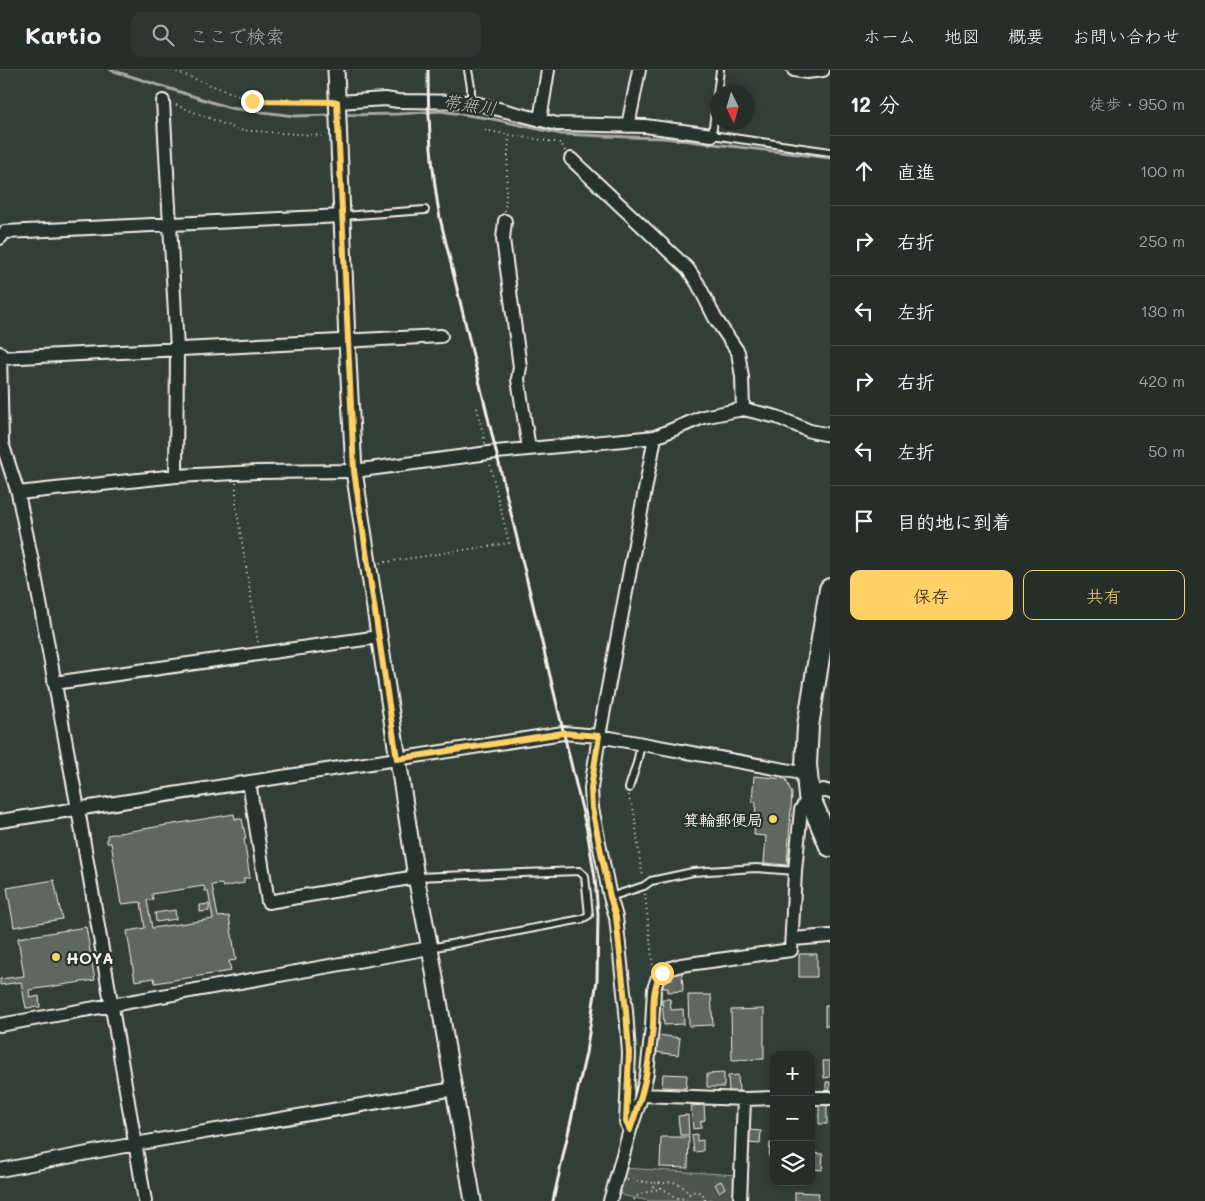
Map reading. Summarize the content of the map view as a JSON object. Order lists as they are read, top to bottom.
{
  "water": ["帯無川"],
  "places": ["箕輪郵便局", "HOYA"],
  "north": "bottom",
  "page": {
    "header": "Kartio",
    "search": "ここで検索",
    "nav": [
      "ホーム",
      "地図",
      "概要",
      "お問い合わせ"
    ],
    "heading": ["12 分", "徒歩 · 950 m"],
    "list": [
      ["直進", "100 m"],
      ["右折", "250 m"],
      ["左折", "130 m"],
      ["右折", "420 m"],
      ["左折", "50 m"],
      "目的地に到着"
    ],
    "buttons": ["保存", "共有"],
    "map_buttons": ["+", "−"]
  }
}
